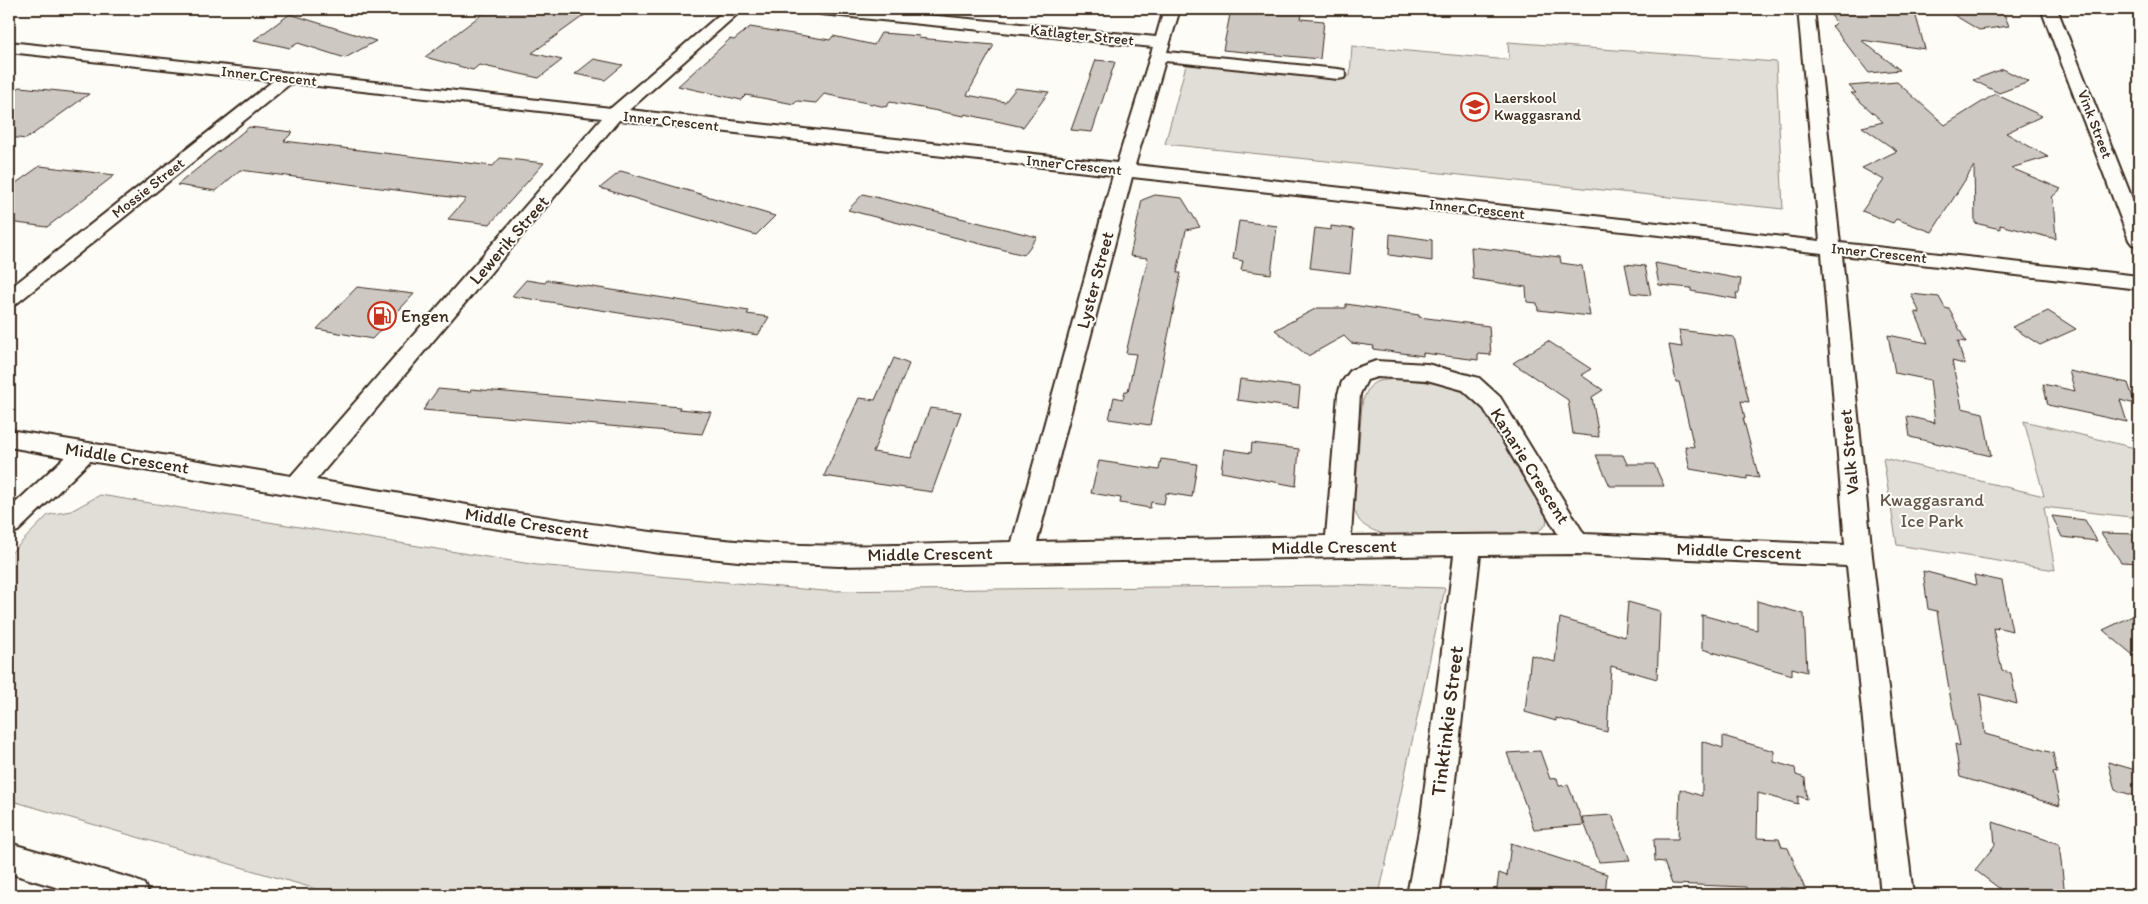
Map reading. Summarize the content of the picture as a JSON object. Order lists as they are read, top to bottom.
{
  "streets": {
    "street": [
      "Katlagter Street",
      "Inner Crescent",
      "Vink Street",
      "Mossie Street",
      "Lewerik Street",
      "Lyster Street",
      "Valk Street",
      "Middle Crescent",
      "Kanarie Crescent",
      "Tinktinkie Street"
    ]
  },
  "crossings": [
    ["Katlagter Street", "Lyster Street"],
    ["Inner Crescent", "Mossie Street"],
    ["Inner Crescent", "Lewerik Street"],
    ["Inner Crescent", "Lyster Street"],
    ["Inner Crescent", "Valk Street"],
    ["Lewerik Street", "Middle Crescent"],
    ["Lyster Street", "Middle Crescent"],
    ["Valk Street", "Middle Crescent"],
    ["Middle Crescent", "Kanarie Crescent"],
    ["Middle Crescent", "Tinktinkie Street"]
  ],
  "parks": ["Kwaggasrand Ice Park"],
  "places": {
    "school or university": ["Laerskool Kwaggasrand"],
    "fuel station": ["Engen"]
  }
}
